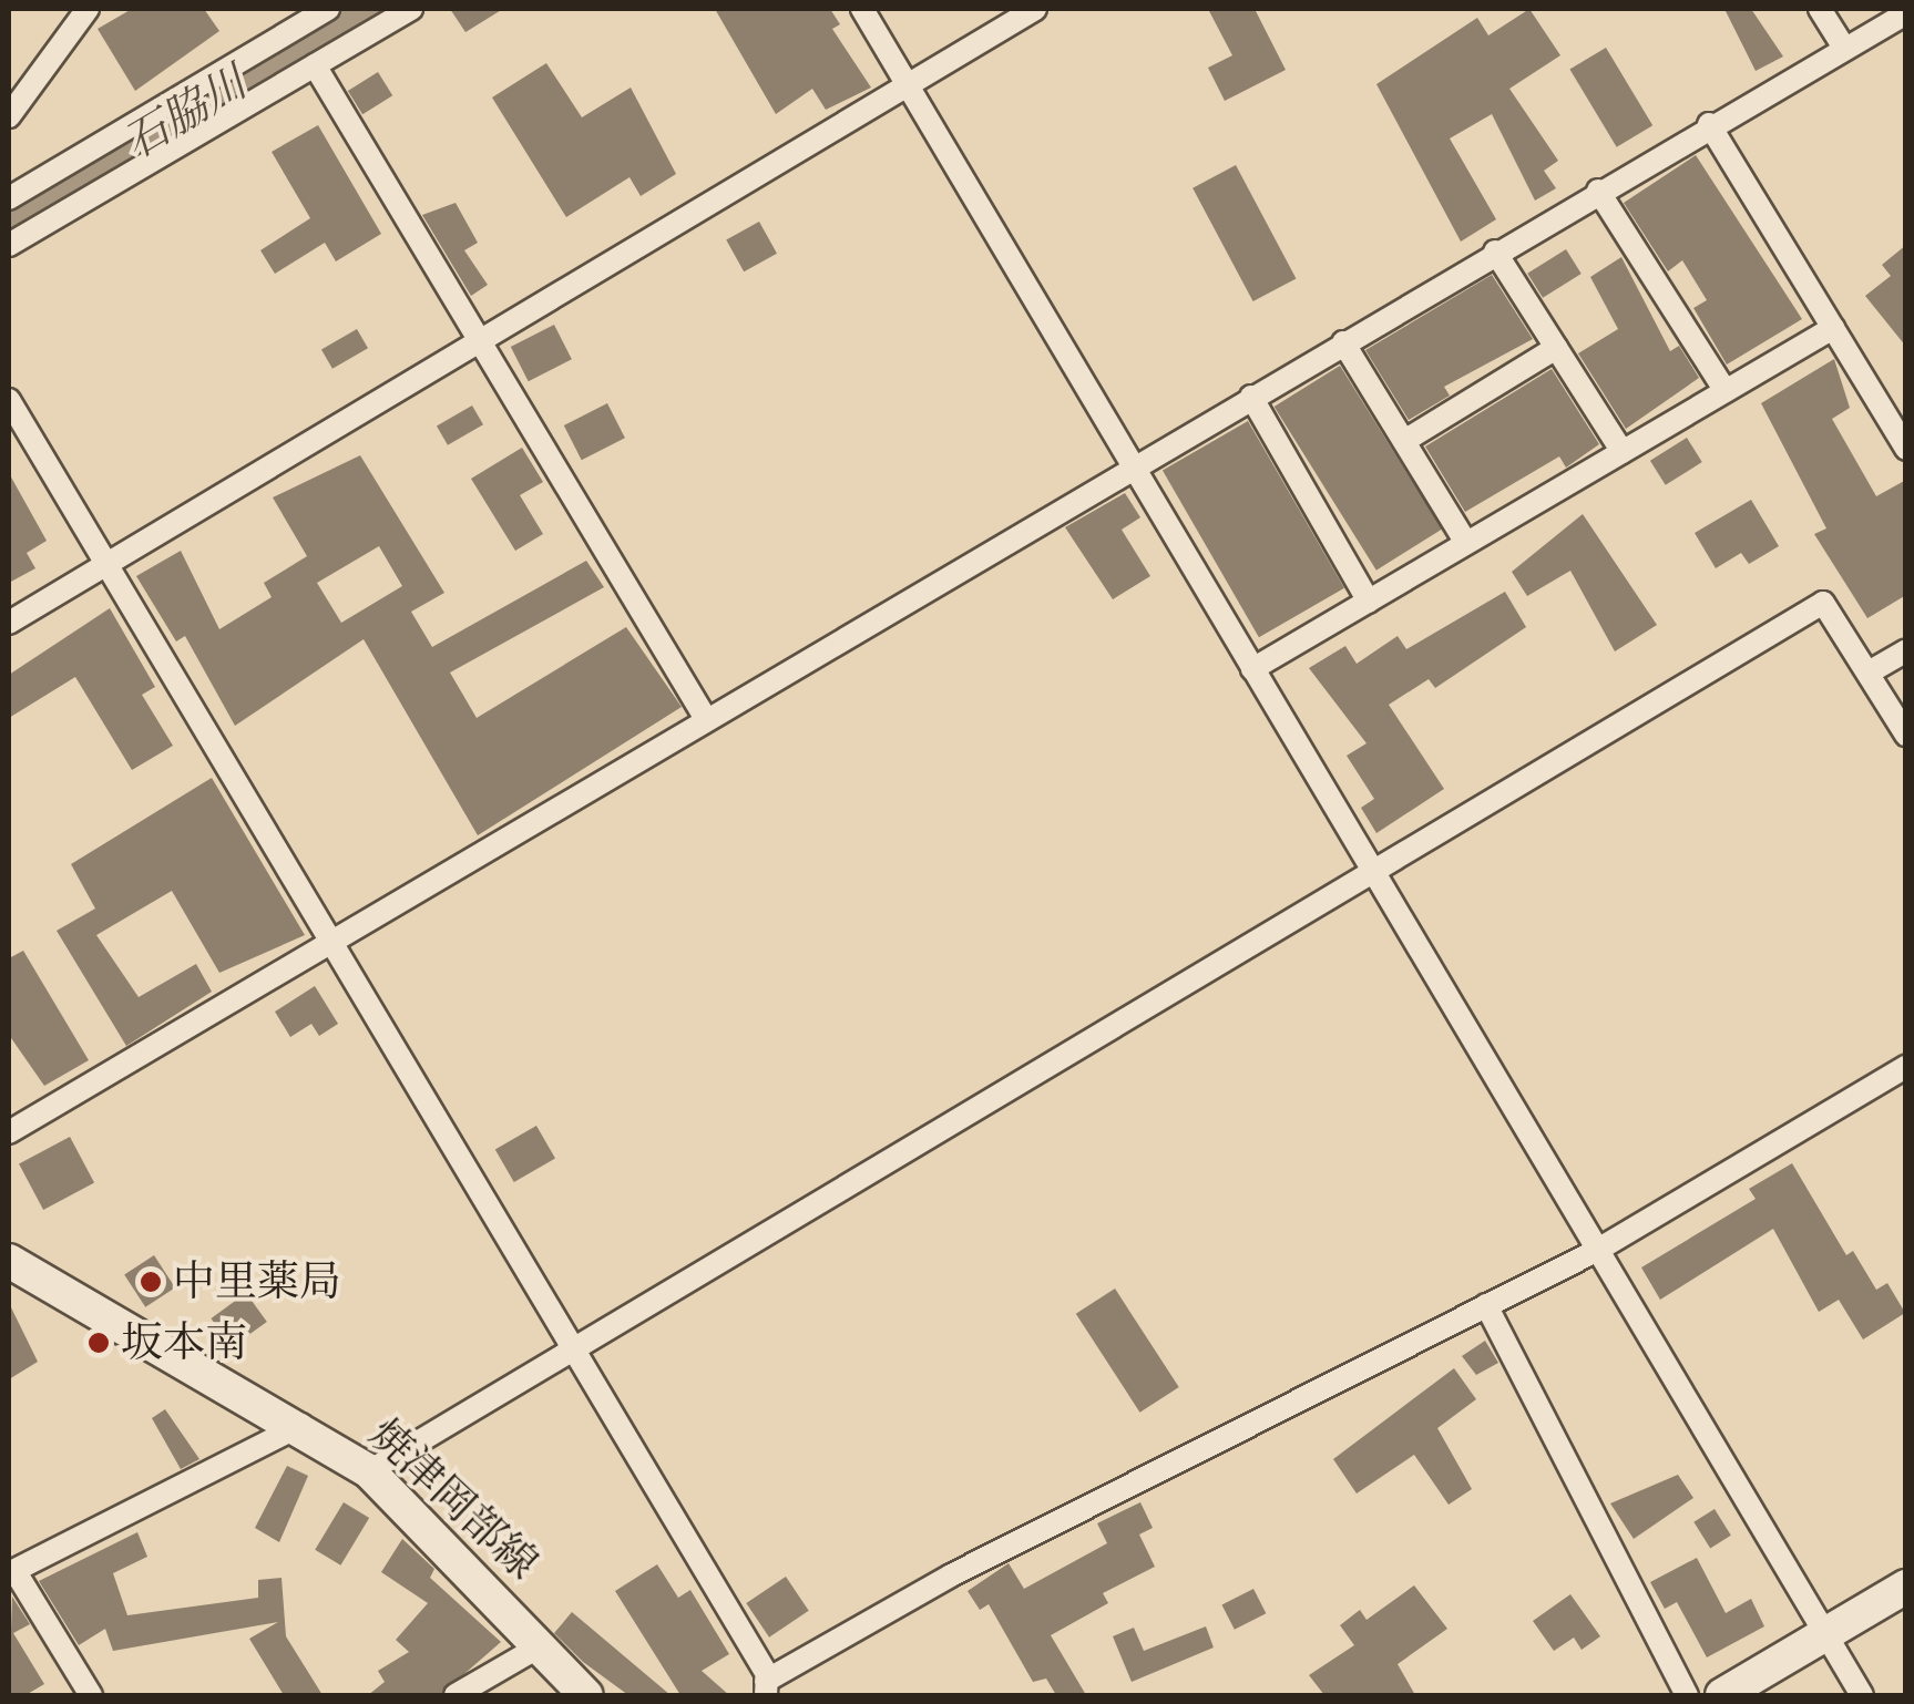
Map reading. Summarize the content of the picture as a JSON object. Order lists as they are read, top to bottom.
{
  "streets": {
    "main road": ["焼津岡部線"]
  },
  "water": ["石脇川"],
  "places": ["中里薬局", "坂本南"]
}
